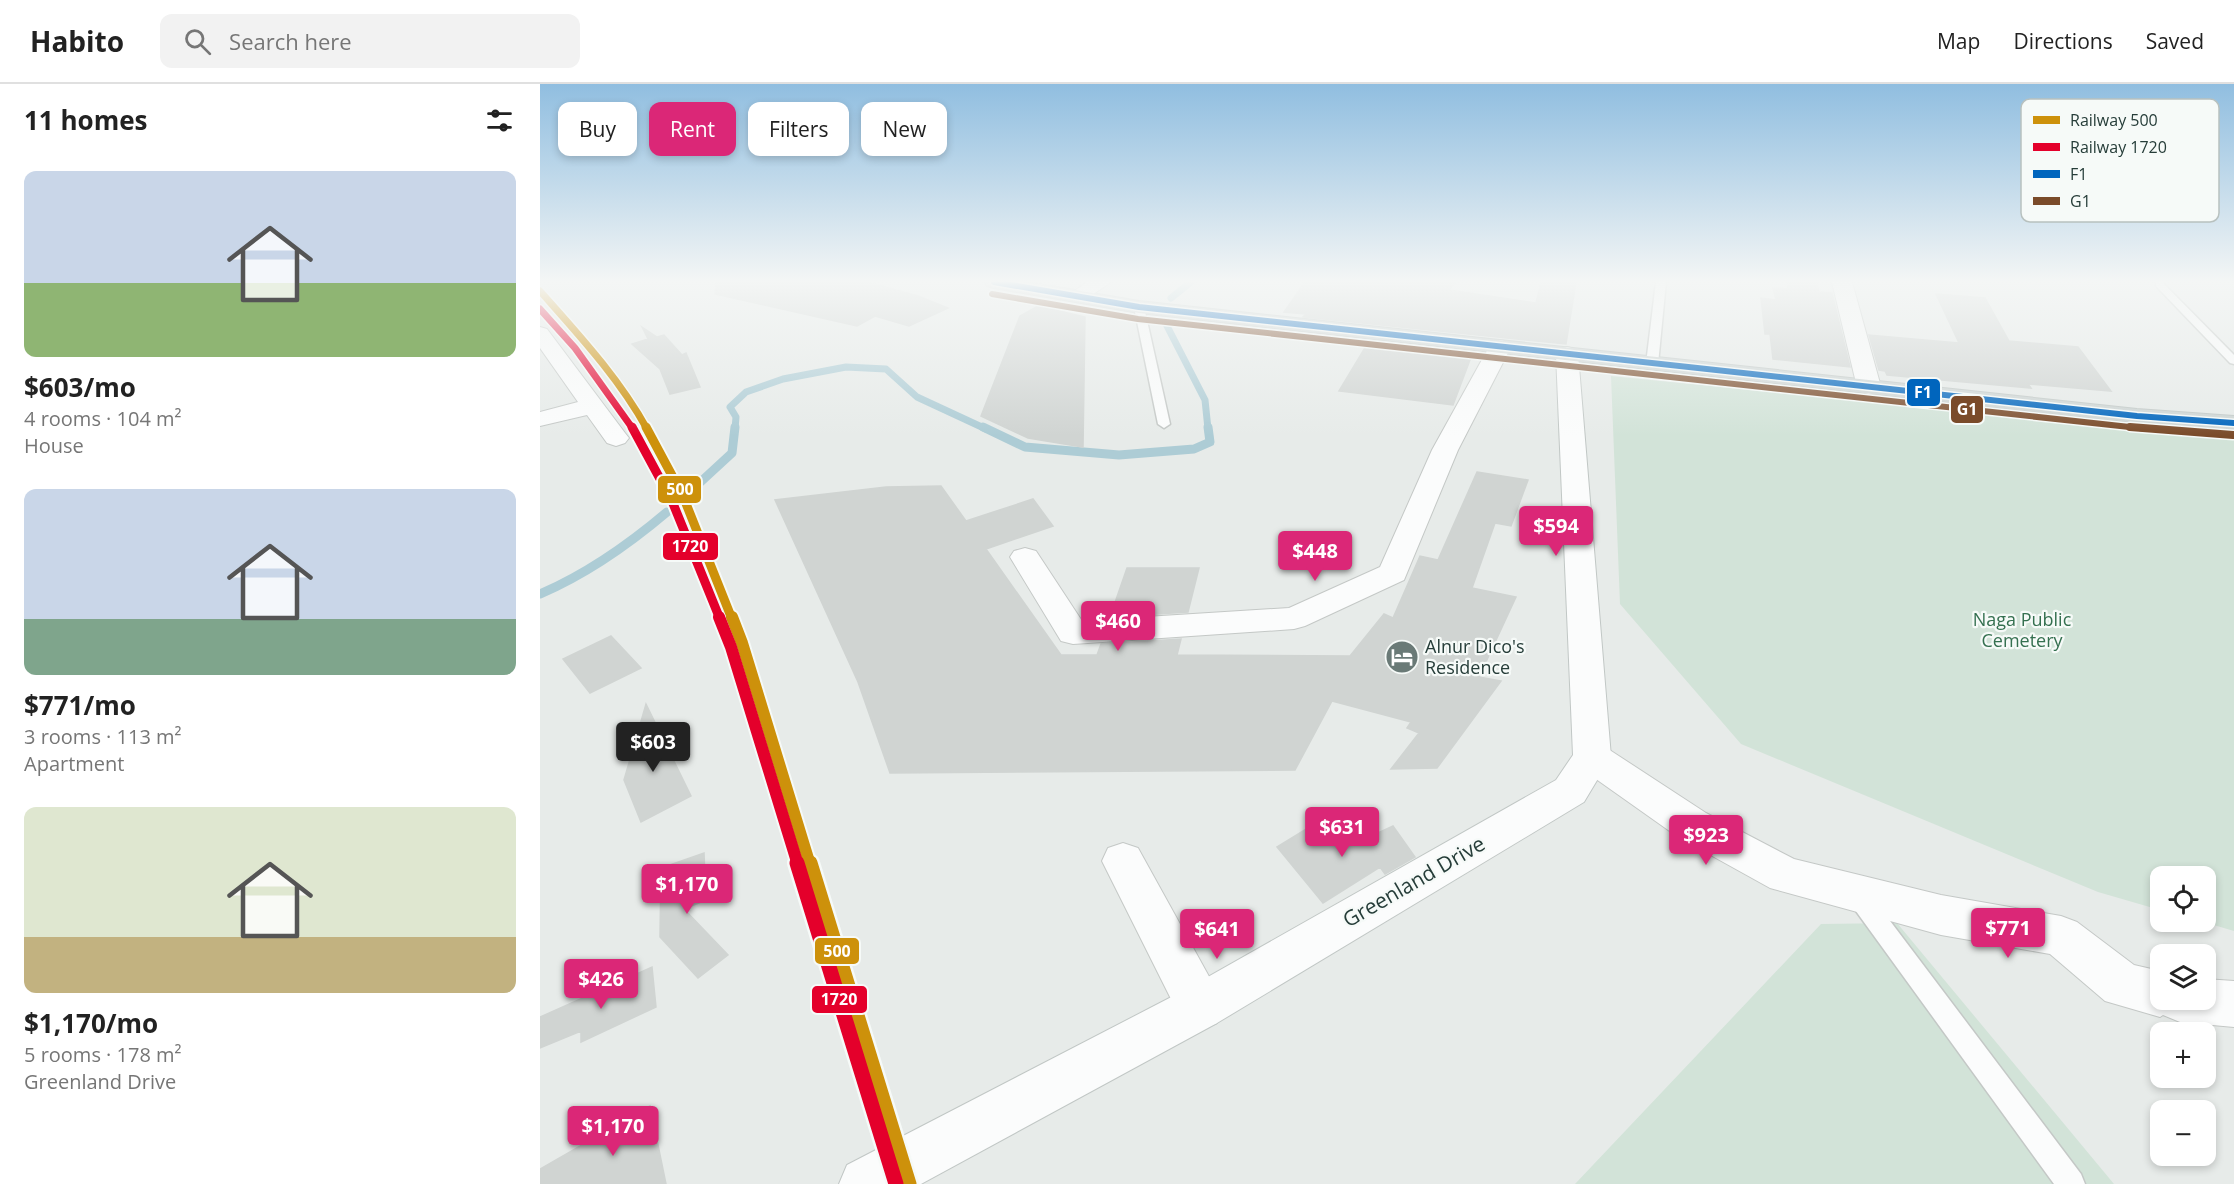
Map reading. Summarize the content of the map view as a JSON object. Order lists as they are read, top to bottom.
{
  "streets": {
    "street": ["Greenland Drive"]
  },
  "parks": ["Naga Public Cemetery"],
  "places": {
    "hotel": ["Alnur Dico's Residence"]
  },
  "lines": [
    "rail line 500",
    "rail line 1720",
    "transit line F1",
    "transit line G1"
  ],
  "legend": [
    "Railway 500",
    "Railway 1720",
    "F1",
    "G1"
  ],
  "page": {
    "header": "Habito",
    "search": "Search here",
    "nav": ["Map", "Directions", "Saved"],
    "heading": "11 homes",
    "chip": [
      "Buy",
      "Rent",
      "Filters",
      "New"
    ],
    "list": [
      {
        "name": "$603/mo",
        "note": "4 rooms · 104 m² · House"
      },
      {
        "name": "$771/mo",
        "note": "3 rooms · 113 m² · Apartment"
      },
      {
        "name": "$1,170/mo",
        "note": "5 rooms · 178 m² · Greenland Drive"
      }
    ],
    "price": [
      "$594",
      "$448",
      "$460",
      "$603",
      "$631",
      "$923",
      "$1,170",
      "$771",
      "$641",
      "$426",
      "$1,170"
    ],
    "map_buttons": ["+", "−"]
  }
}
